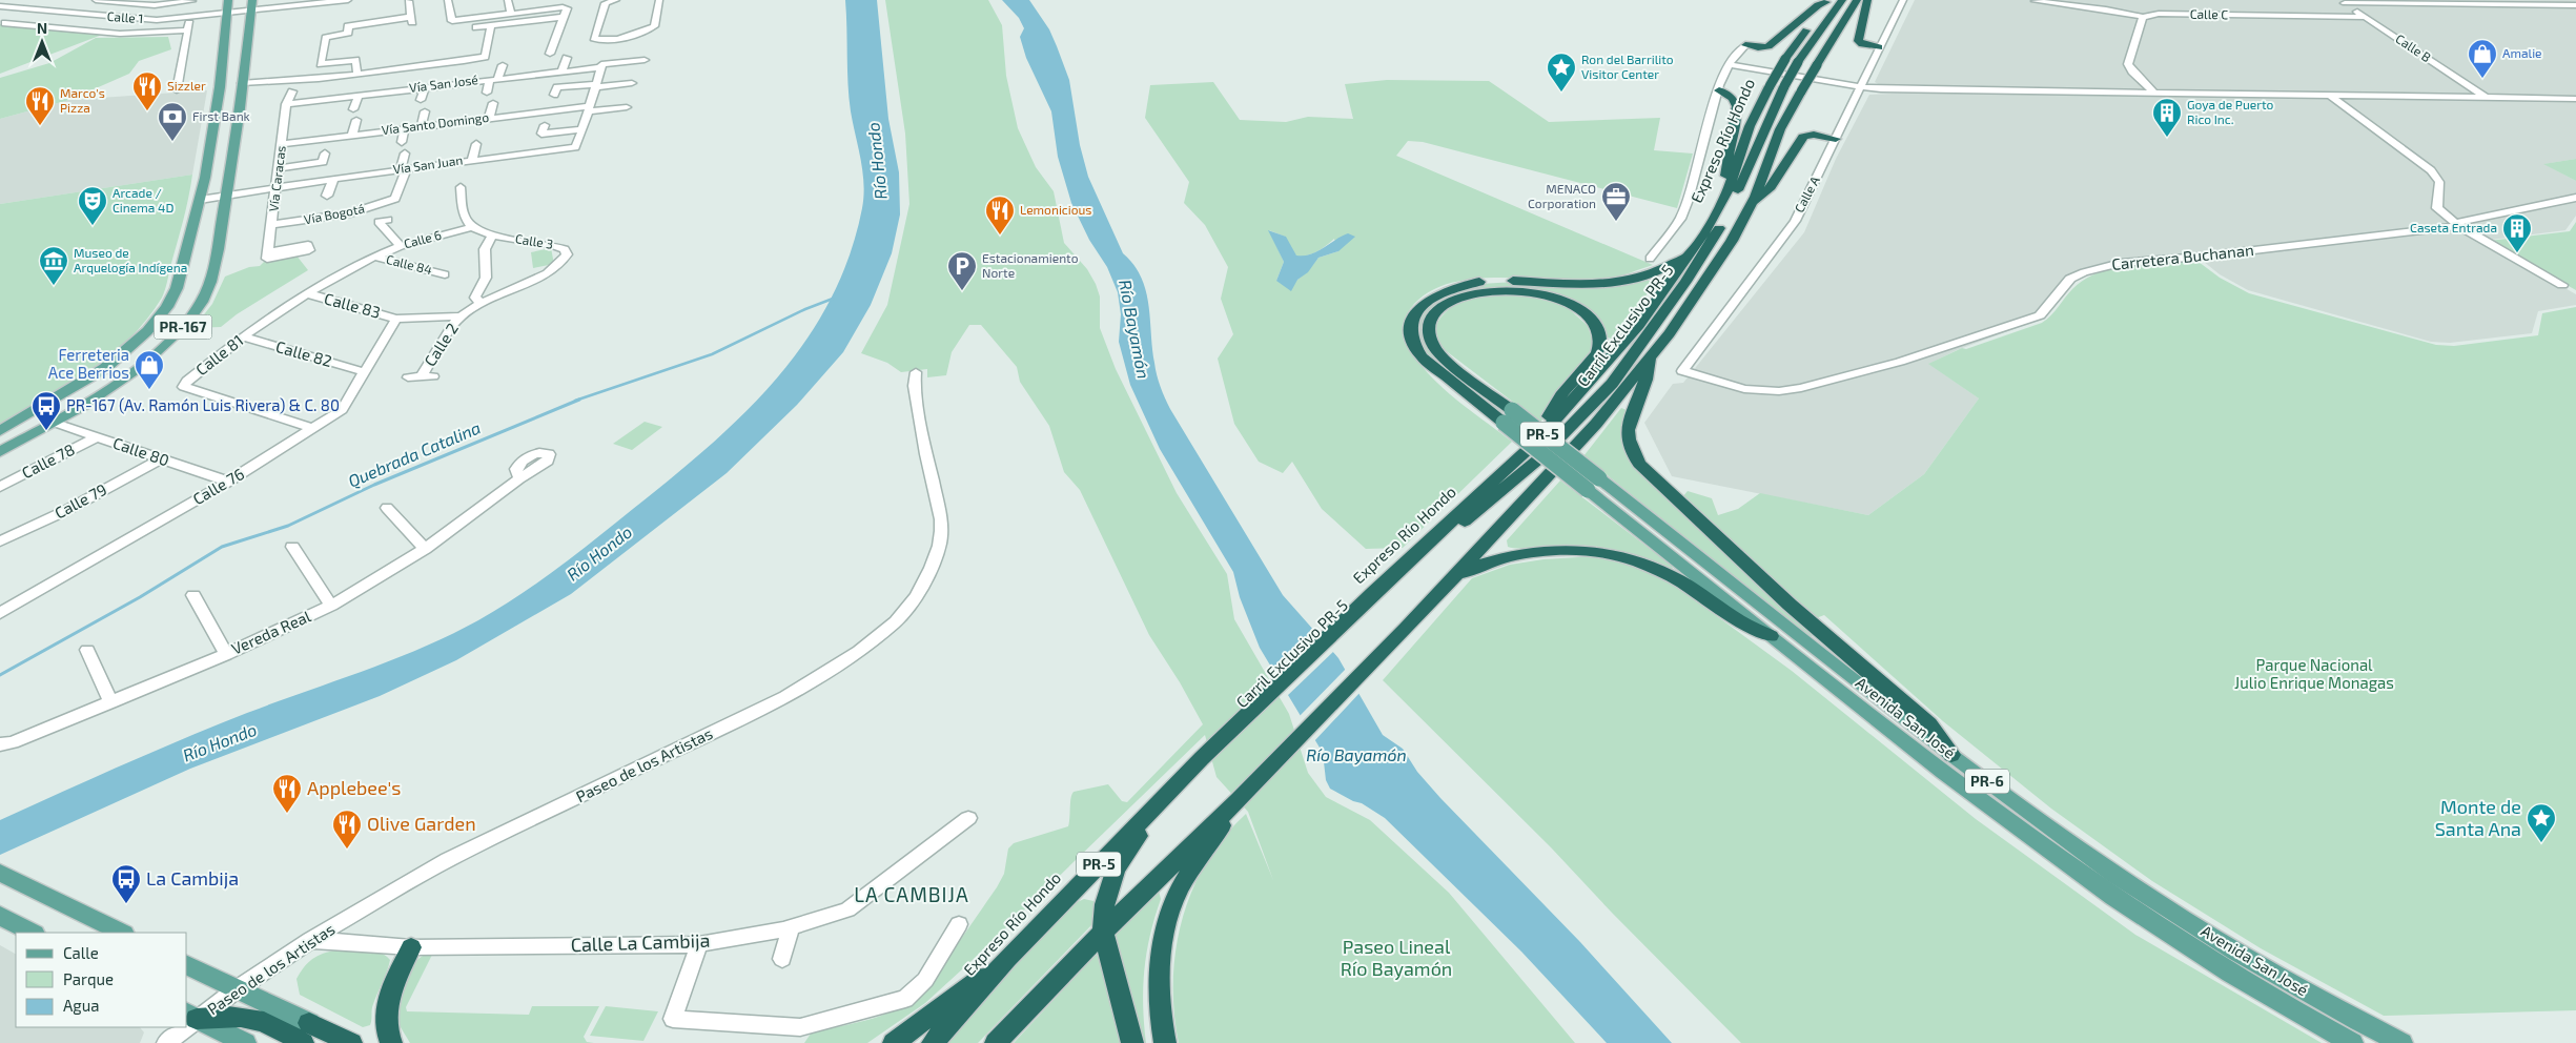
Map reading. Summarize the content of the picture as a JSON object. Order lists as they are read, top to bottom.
{
  "streets": {
    "highway": ["Expreso Río Hondo", "Carril Exclusivo PR-5", "PR-5"],
    "main road": ["PR-167", "Avenida San José", "PR-6"],
    "street": [
      "Calle C",
      "Calle 1",
      "Calle B",
      "Vía San José",
      "Vía Santo Domingo",
      "Vía San Juan",
      "Vía Caracas",
      "Calle A",
      "Vía Bogotá",
      "Calle 6",
      "Calle 3",
      "Carretera Buchanan",
      "Calle 84",
      "Calle 83",
      "Calle 2",
      "Calle 82",
      "Calle 81",
      "Calle 80",
      "Calle 78",
      "Calle 76",
      "Calle 79",
      "Vereda Real",
      "Paseo de los Artistas",
      "Calle La Cambija"
    ]
  },
  "crossings": [
    ["Calle C", "Calle B"],
    ["Calle 1", "PR-167"],
    ["Vía San José", "Vía Caracas"],
    ["Vía Santo Domingo", "Vía Caracas"],
    ["Expreso Río Hondo", "Carril Exclusivo PR-5"],
    ["Vía San Juan", "Vía Caracas"],
    ["Vía San Juan", "Vía Bogotá"],
    ["Vía San Juan", "PR-167"],
    ["Vía Caracas", "Vía Bogotá"],
    ["Calle A", "Carretera Buchanan"],
    ["Calle 6", "Calle 3"],
    ["Calle 6", "Calle 84"],
    ["Calle 6", "Calle 81"],
    ["Calle 3", "Calle 2"],
    ["Calle 84", "Calle 81"],
    ["Calle 83", "Calle 2"],
    ["Calle 83", "Calle 81"],
    ["Calle 83", "Calle 76"],
    ["Carril Exclusivo PR-5", "PR-5"],
    ["PR-167", "Calle 80"],
    ["Calle 82", "Calle 81"],
    ["Calle 82", "Calle 76"],
    ["Calle 81", "Calle 76"],
    ["Calle 80", "Calle 78"],
    ["Calle 80", "Calle 76"],
    ["Calle 80", "Calle 79"],
    ["Paseo de los Artistas", "Calle La Cambija"]
  ],
  "districts": ["LA CAMBIJA"],
  "water": ["Río Hondo", "Río Bayamón", "Quebrada Catalina"],
  "parks": ["Parque Nacional Julio Enrique Monagas", "Paseo Lineal Río Bayamón"],
  "places": {
    "shop": ["Amalie", "Ferreteria Ace Berrios"],
    "place": ["Ron del Barrilito Visitor Center", "Monte de Santa Ana"],
    "restaurant": [
      "Sizzler",
      "Marco's Pizza",
      "Lemonicious",
      "Applebee's",
      "Olive Garden"
    ],
    "building": ["Goya de Puerto Rico Inc.", "Caseta Entrada"],
    "bank": ["First Bank"],
    "office": ["MENACO Corporation"],
    "theatre": ["Arcade / Cinema 4D"],
    "museum": ["Museo de Arquelogía Indígena"],
    "parking": ["Estacionamiento Norte"],
    "bus stop": ["PR-167 (Av. Ramón Luis Rivera) & C. 80", "La Cambija"]
  },
  "legend": ["Calle", "Parque", "Agua"],
  "north": "top"
}
